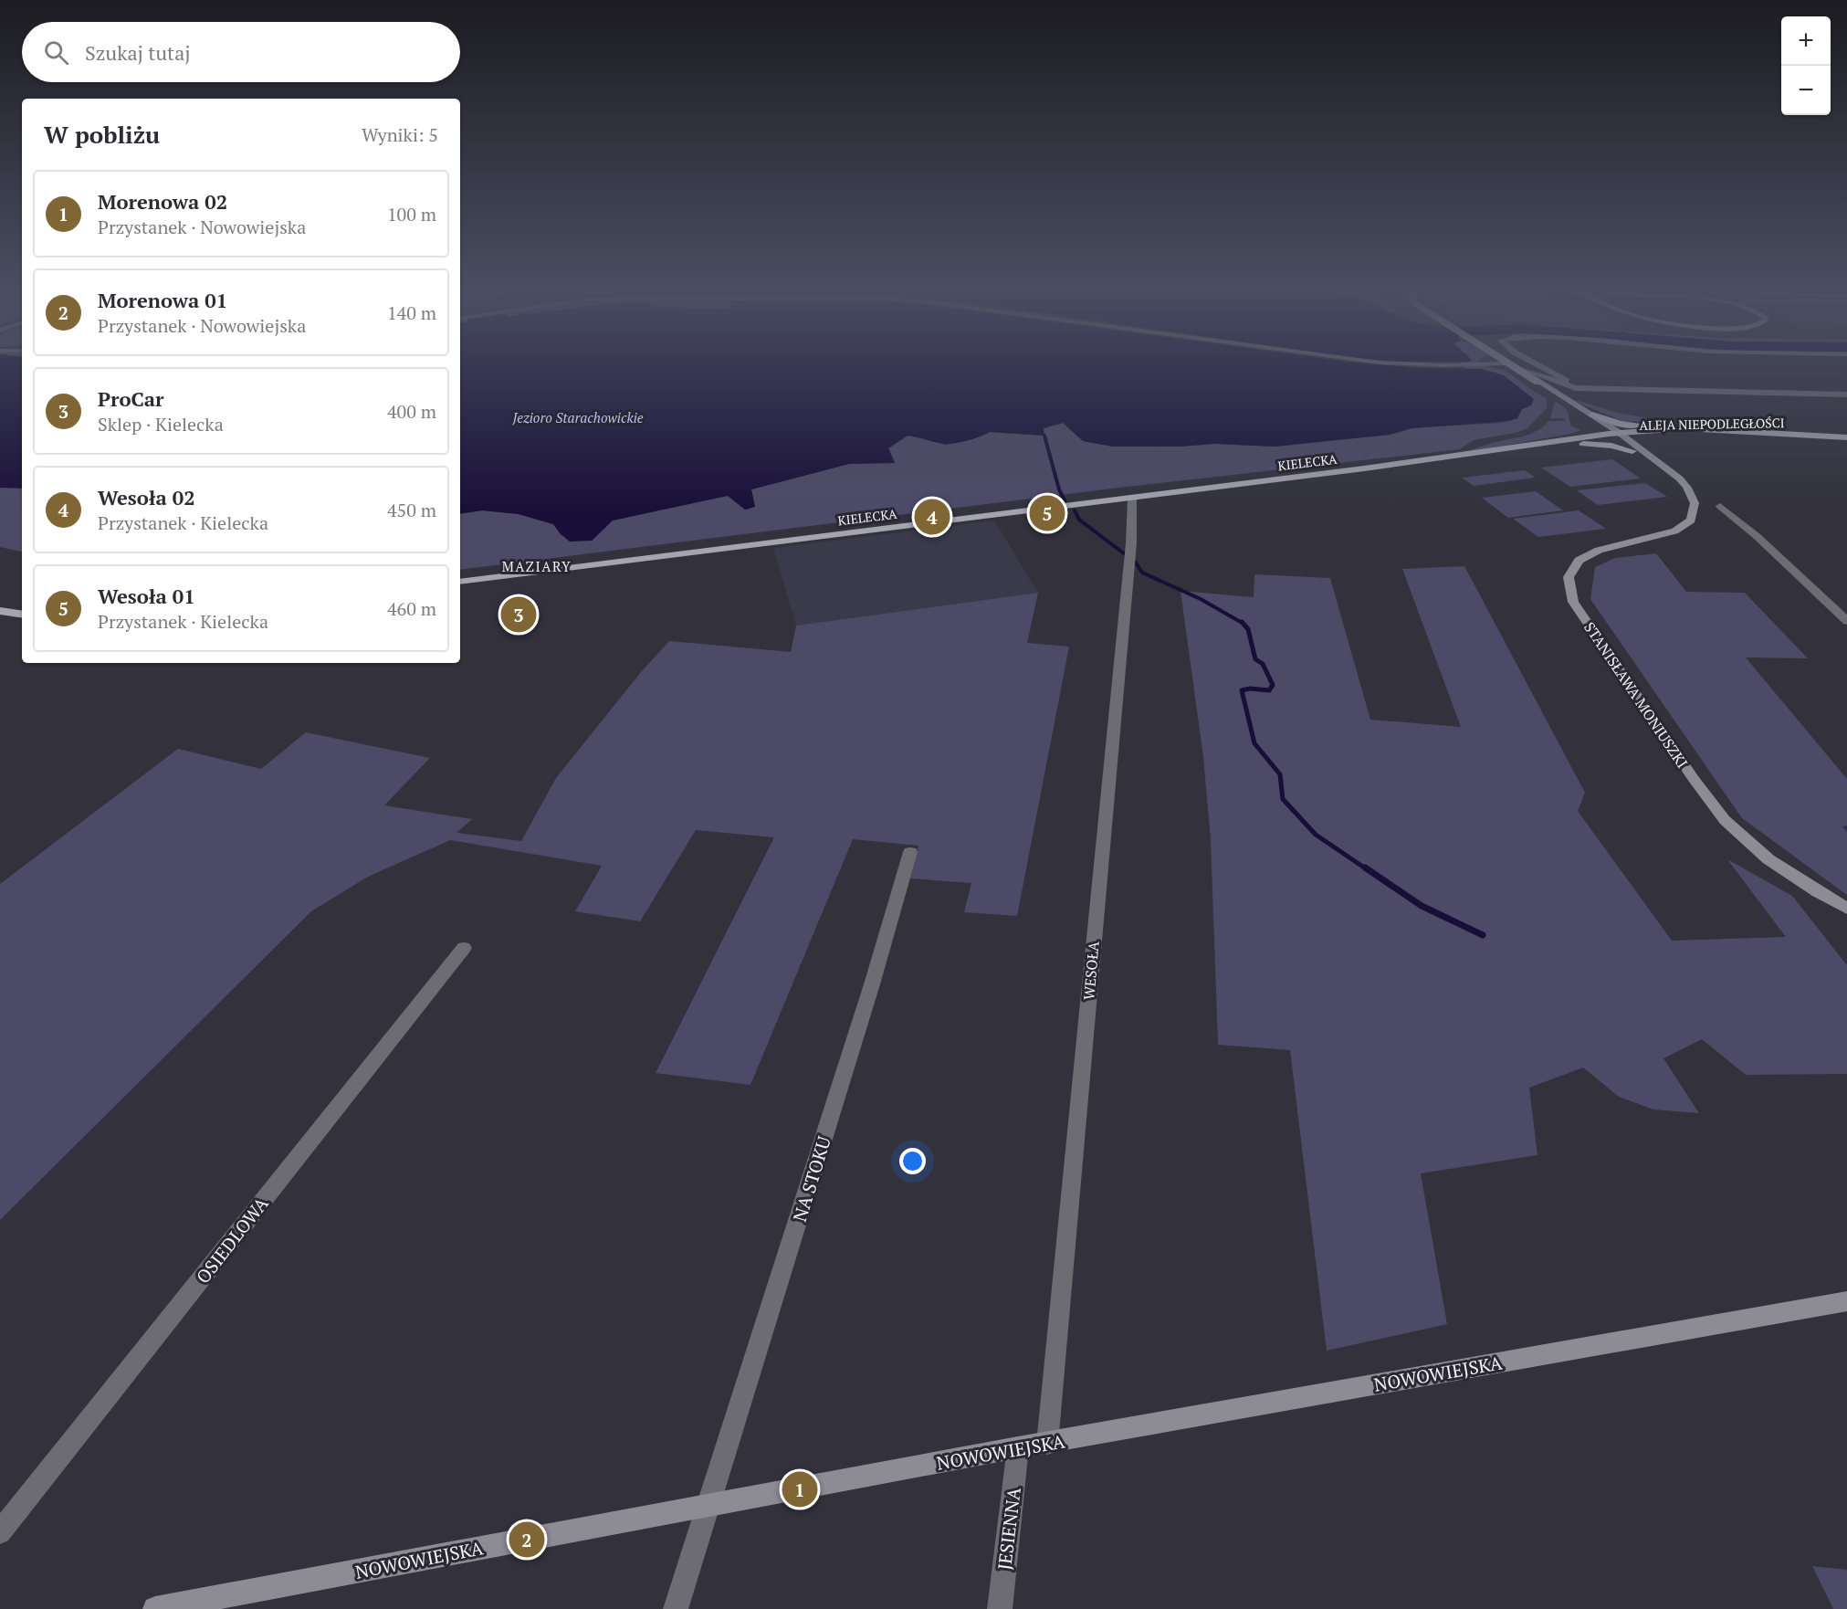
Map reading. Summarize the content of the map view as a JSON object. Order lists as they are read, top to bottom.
{
  "streets": {
    "main road": ["ALEJA NIEPODLEGŁOŚCI", "KIELECKA"],
    "street": [
      "STANISŁAWA MONIUSZKI",
      "WESOŁA",
      "NA STOKU",
      "OSIEDLOWA",
      "NOWOWIEJSKA",
      "JESIENNA"
    ]
  },
  "crossings": [
    ["ALEJA NIEPODLEGŁOŚCI", "KIELECKA"],
    ["KIELECKA", "WESOŁA"],
    ["WESOŁA", "NOWOWIEJSKA"],
    ["NA STOKU", "NOWOWIEJSKA"],
    ["NOWOWIEJSKA", "JESIENNA"]
  ],
  "districts": ["MAZIARY"],
  "water": ["Jezioro Starachowickie"],
  "page": {
    "map_buttons": ["+", "−"],
    "search": "Szukaj tutaj",
    "heading": ["W pobliżu", "Wyniki: 5"],
    "list": [
      {
        "mark": "1",
        "name": "Morenowa 02",
        "note": "Przystanek · Nowowiejska",
        "value": "100 m"
      },
      {
        "mark": "2",
        "name": "Morenowa 01",
        "note": "Przystanek · Nowowiejska",
        "value": "140 m"
      },
      {
        "mark": "3",
        "name": "ProCar",
        "note": "Sklep · Kielecka",
        "value": "400 m"
      },
      {
        "mark": "4",
        "name": "Wesoła 02",
        "note": "Przystanek · Kielecka",
        "value": "450 m"
      },
      {
        "mark": "5",
        "name": "Wesoła 01",
        "note": "Przystanek · Kielecka",
        "value": "460 m"
      }
    ],
    "pins": [
      "5",
      "4",
      "3",
      "1",
      "2"
    ]
  }
}
